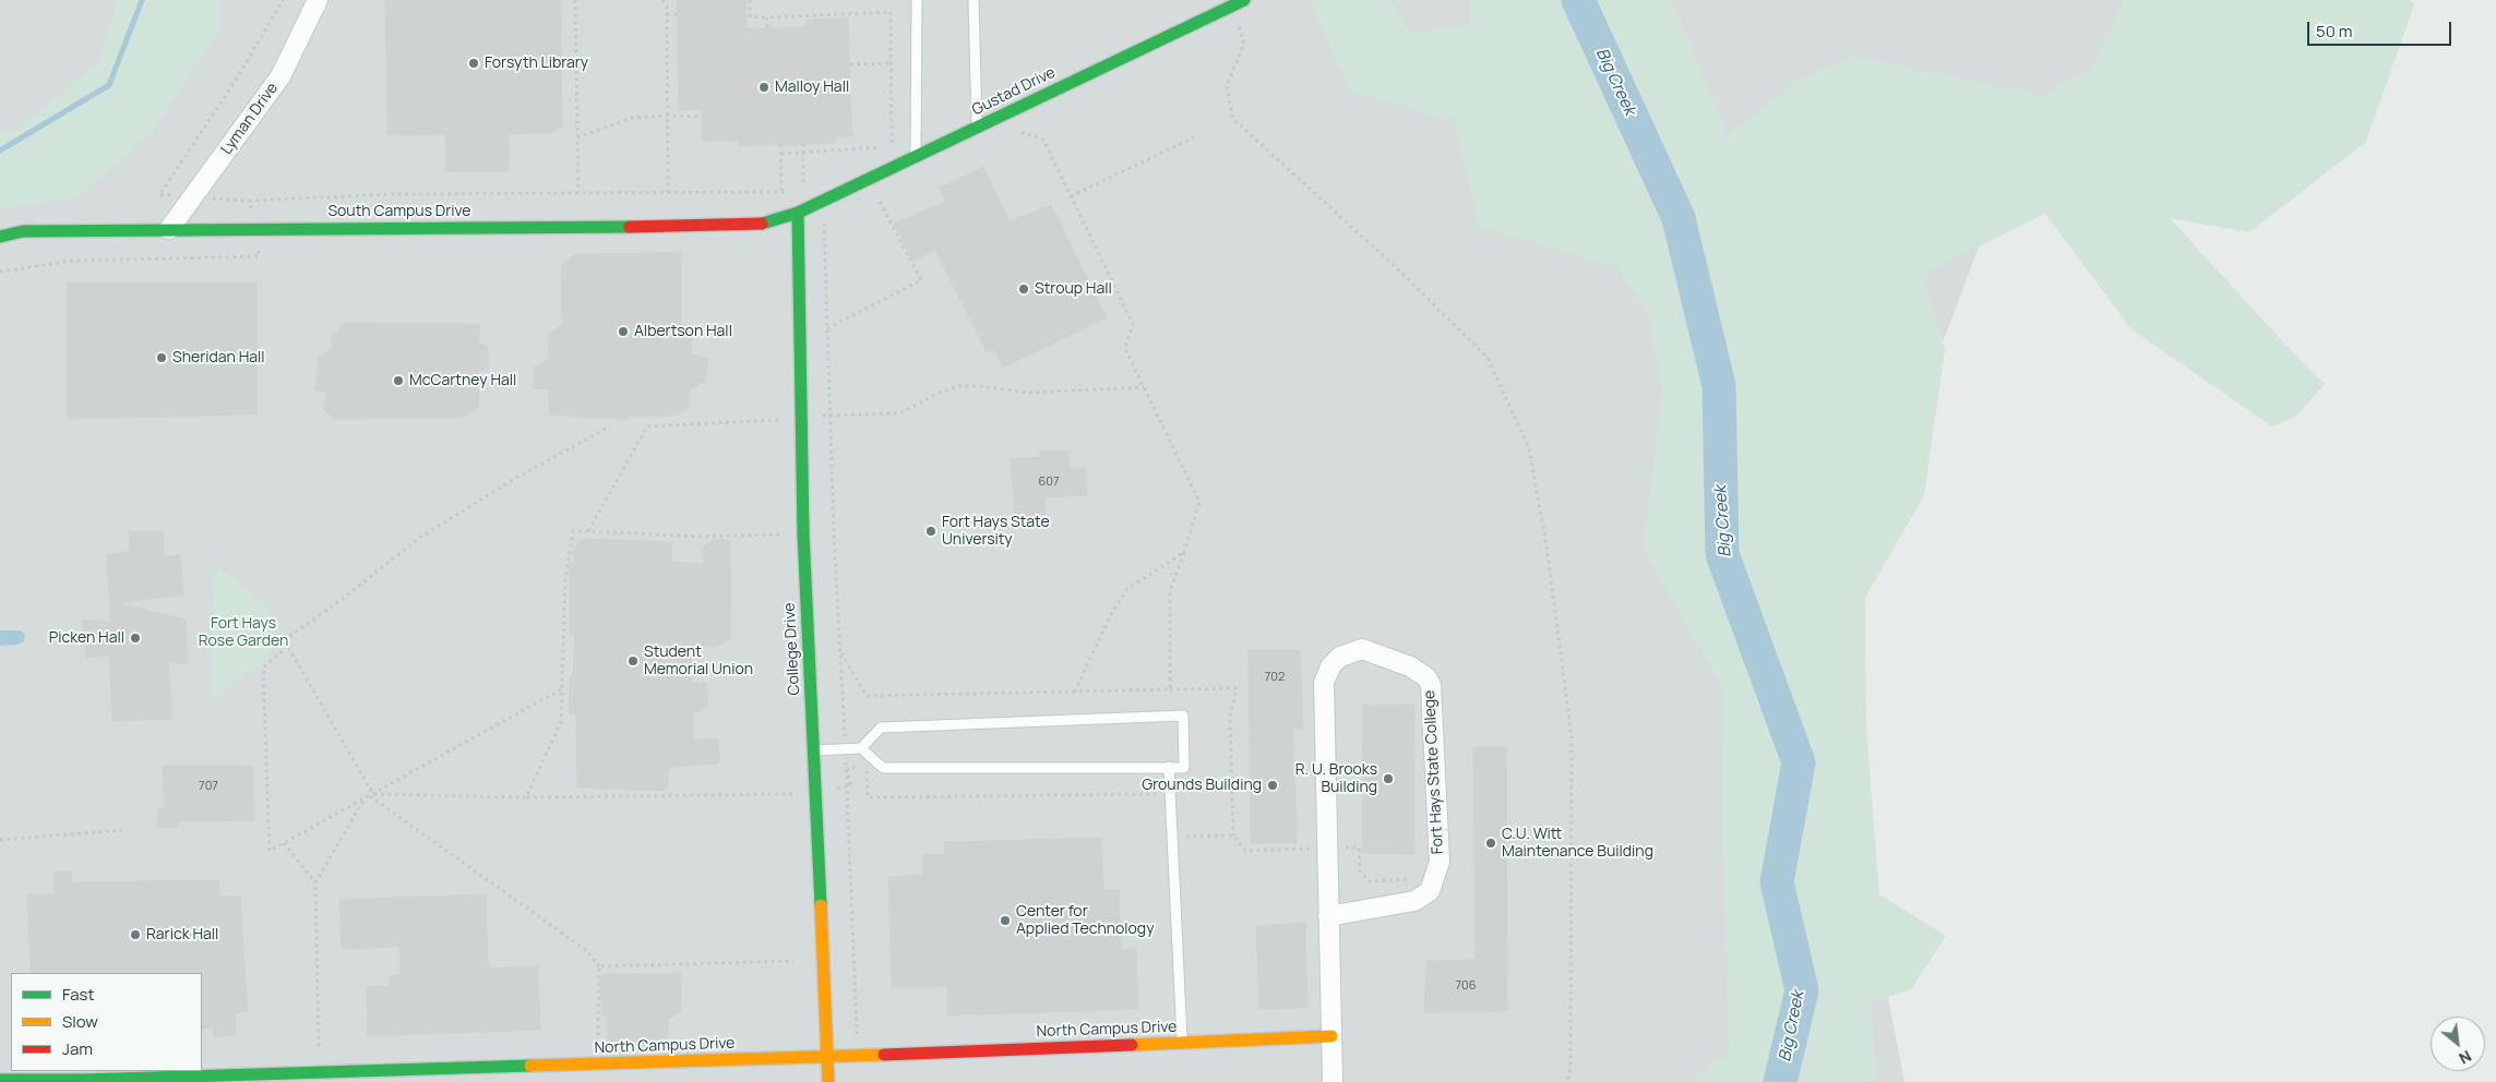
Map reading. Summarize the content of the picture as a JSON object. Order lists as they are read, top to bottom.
{
  "streets": {
    "street": [
      "Gustad Drive",
      "Lyman Drive",
      "South Campus Drive",
      "College Drive",
      "Fort Hays State College",
      "North Campus Drive"
    ]
  },
  "crossings": [
    ["Gustad Drive", "South Campus Drive"],
    ["Gustad Drive", "College Drive"],
    ["Lyman Drive", "South Campus Drive"],
    ["South Campus Drive", "College Drive"],
    ["College Drive", "North Campus Drive"],
    ["Fort Hays State College", "North Campus Drive"]
  ],
  "water": ["Big Creek"],
  "parks": ["Fort Hays Rose Garden"],
  "places": [
    "Forsyth Library",
    "Malloy Hall",
    "Stroup Hall",
    "Albertson Hall",
    "Sheridan Hall",
    "McCartney Hall",
    "Fort Hays State University",
    "Picken Hall",
    "Student Memorial Union",
    "R. U. Brooks Building",
    "Grounds Building",
    "C.U. Witt Maintenance Building",
    "Center for Applied Technology",
    "Rarick Hall"
  ],
  "house_numbers": [
    "607",
    "702",
    "707",
    "706"
  ],
  "legend": ["Fast", "Slow", "Jam"],
  "scale_bar": "50 m",
  "north": "bottom right"
}
